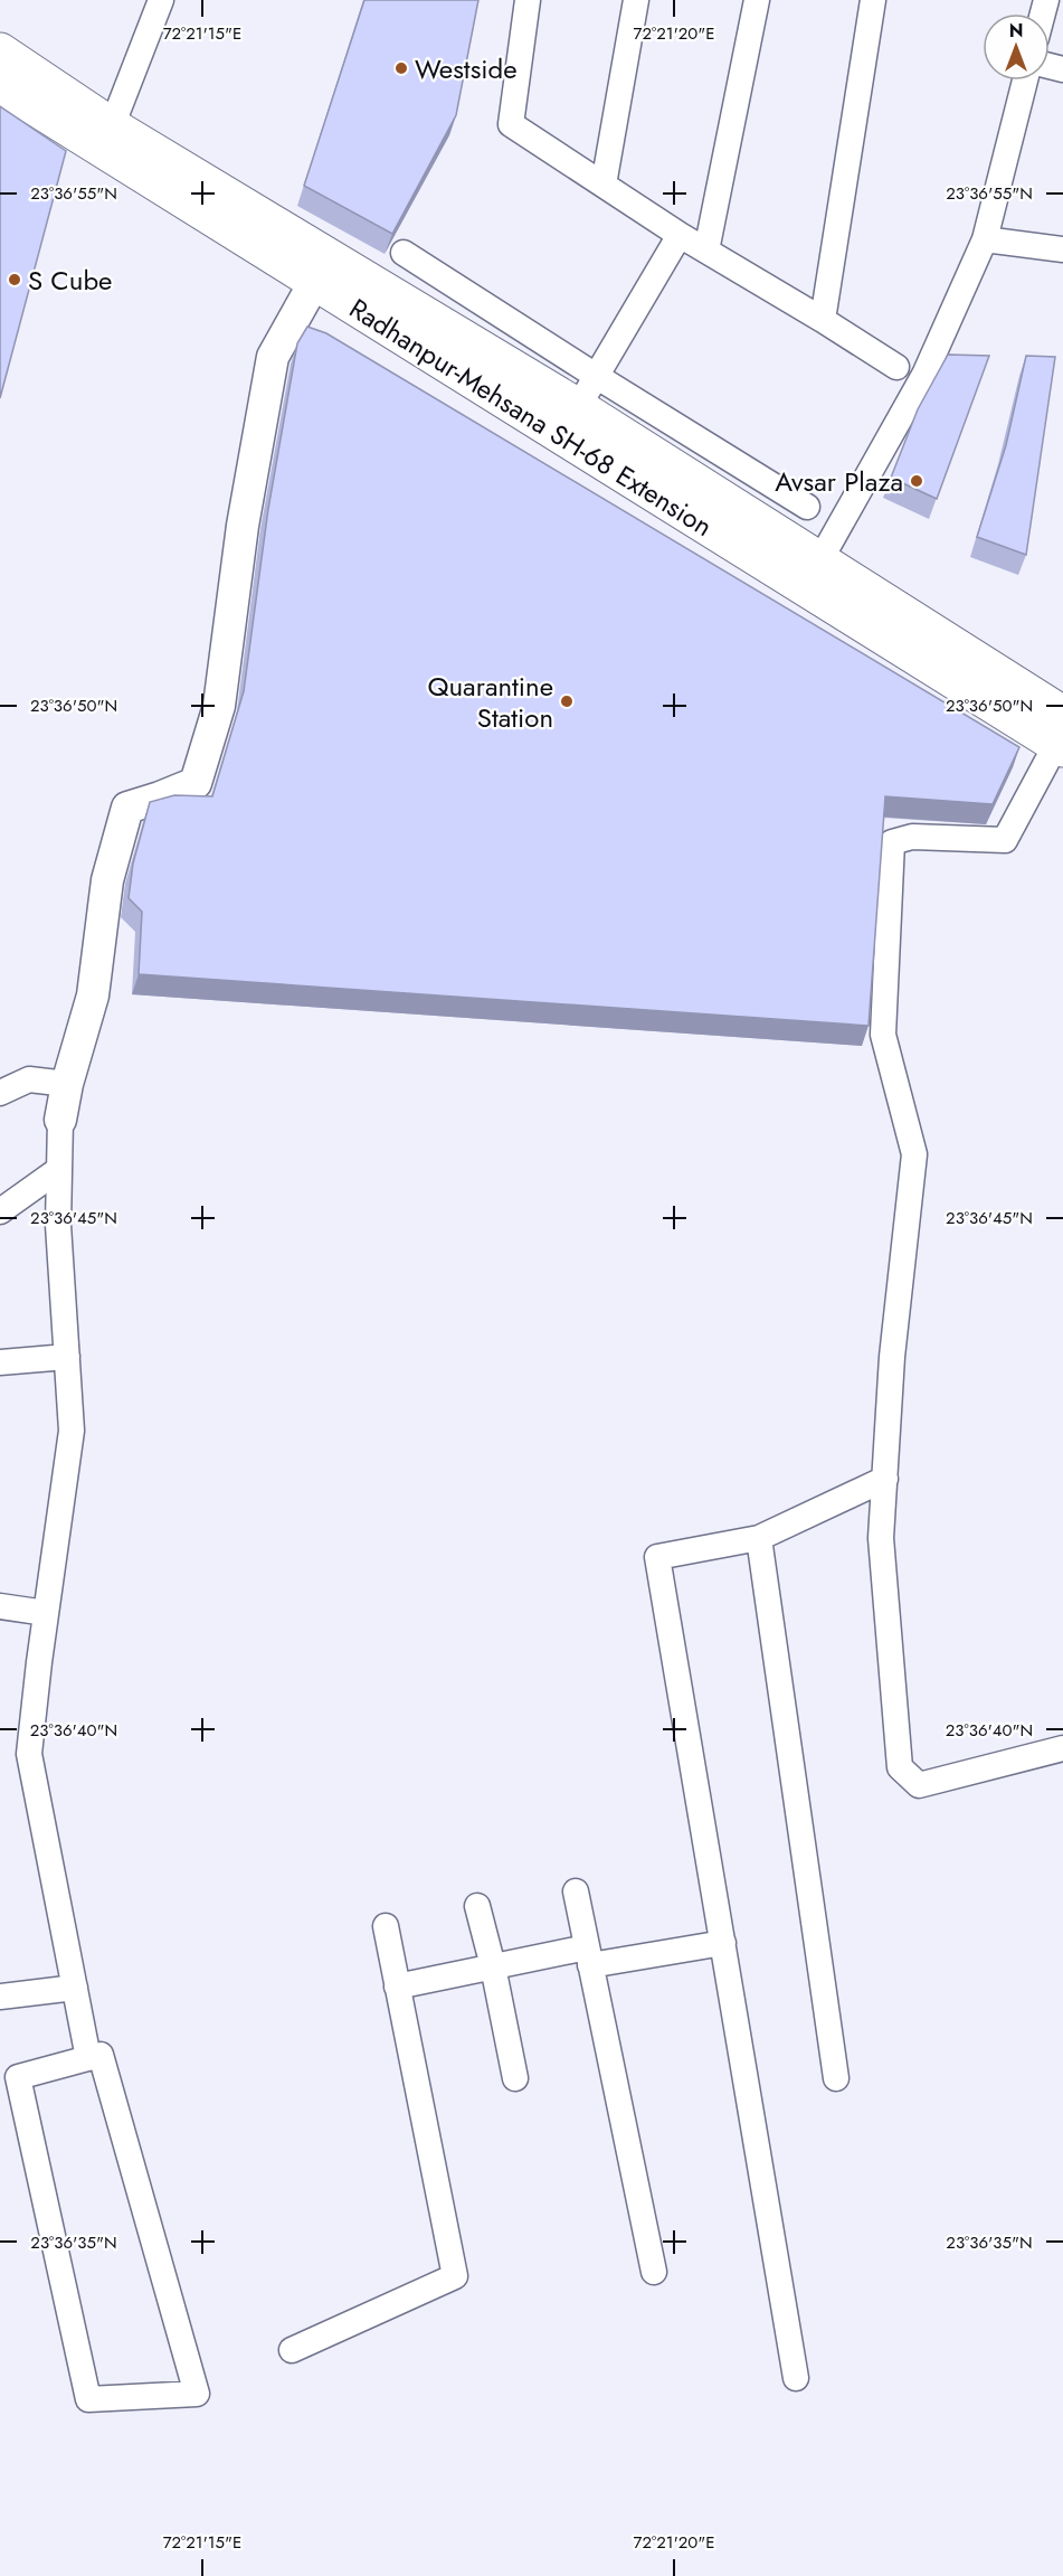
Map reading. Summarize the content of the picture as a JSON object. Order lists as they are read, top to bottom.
{
  "streets": {
    "highway": ["Radhanpur-Mehsana SH-68 Extension"]
  },
  "places": [
    "Westside",
    "S Cube",
    "Avsar Plaza",
    "Quarantine Station"
  ],
  "north": "top",
  "coordinates": [
    "72°21'15\"E",
    "72°21'20\"E",
    "23°36'55\"N",
    "23°36'50\"N",
    "23°36'45\"N",
    "23°36'40\"N",
    "23°36'35\"N"
  ]
}
